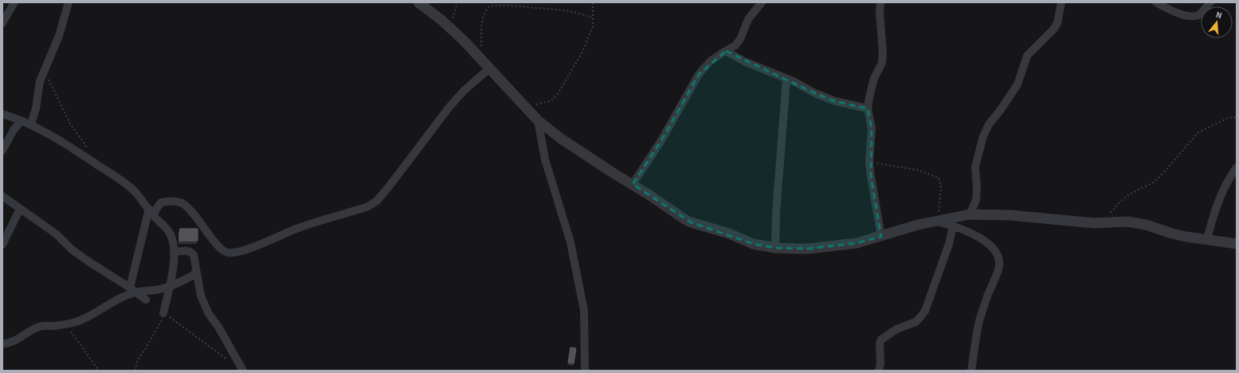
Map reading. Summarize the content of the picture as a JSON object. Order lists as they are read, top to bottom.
{
  "north": "top"
}
